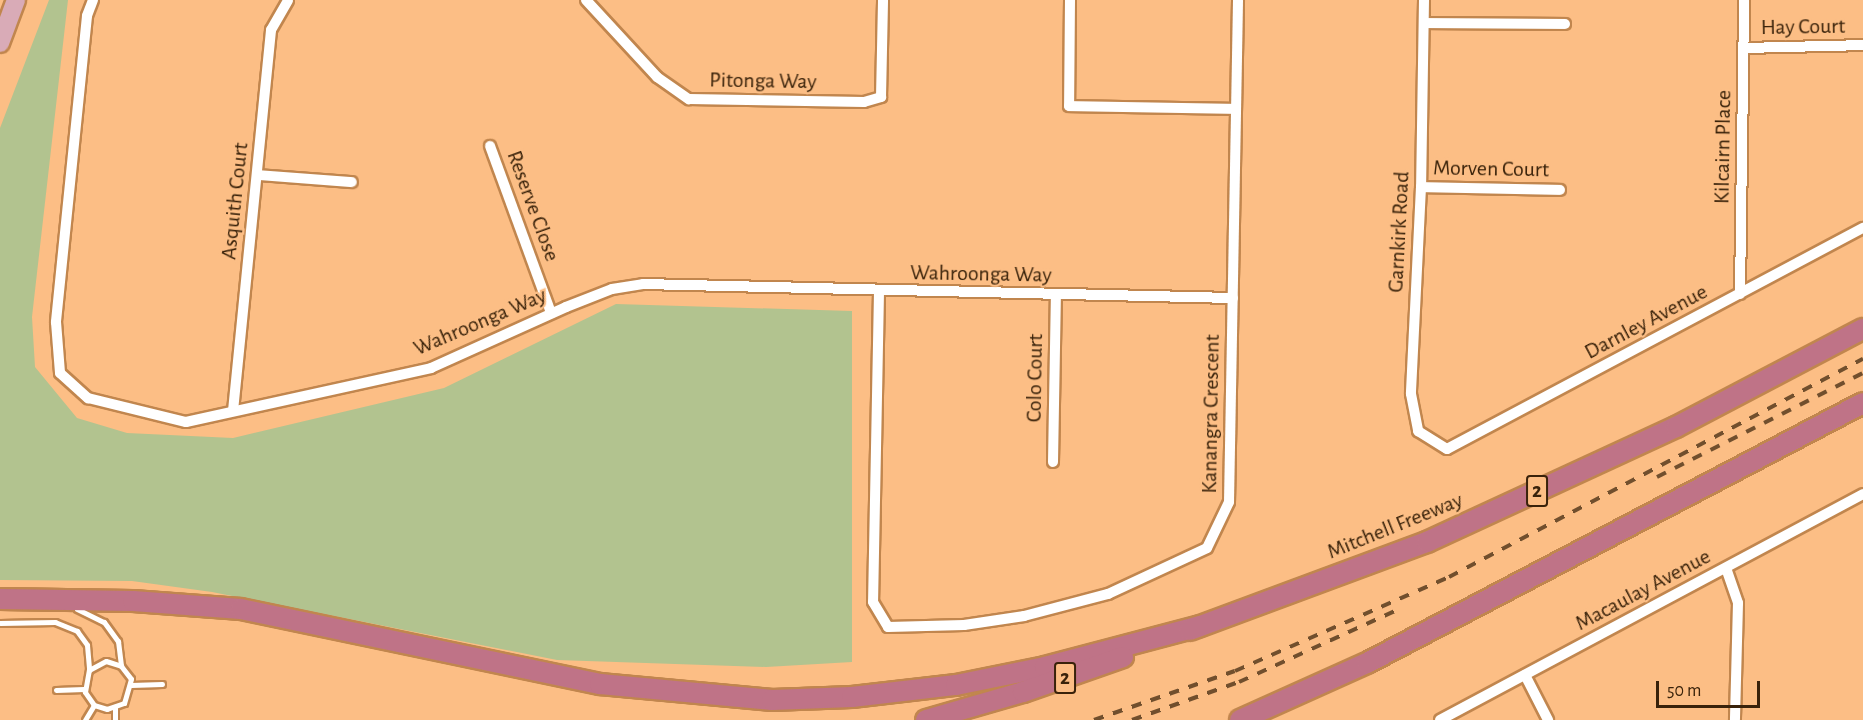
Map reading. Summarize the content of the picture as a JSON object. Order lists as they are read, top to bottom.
{
  "streets": {
    "highway": ["2", "Mitchell Freeway"],
    "street": [
      "Hay Court",
      "Pitonga Way",
      "Kilcairn Place",
      "Morven Court",
      "Asquith Court",
      "Reserve Close",
      "Garnkirk Road",
      "Wahroonga Way",
      "Darnley Avenue",
      "Colo Court",
      "Kanangra Crescent",
      "Macaulay Avenue"
    ]
  },
  "crossings": [
    ["Hay Court", "Kilcairn Place"],
    ["Kilcairn Place", "Darnley Avenue"],
    ["Morven Court", "Garnkirk Road"],
    ["Asquith Court", "Wahroonga Way"],
    ["Reserve Close", "Wahroonga Way"],
    ["Garnkirk Road", "Darnley Avenue"],
    ["Wahroonga Way", "Colo Court"],
    ["Wahroonga Way", "Kanangra Crescent"]
  ],
  "scale_bar": "50 m"
}
